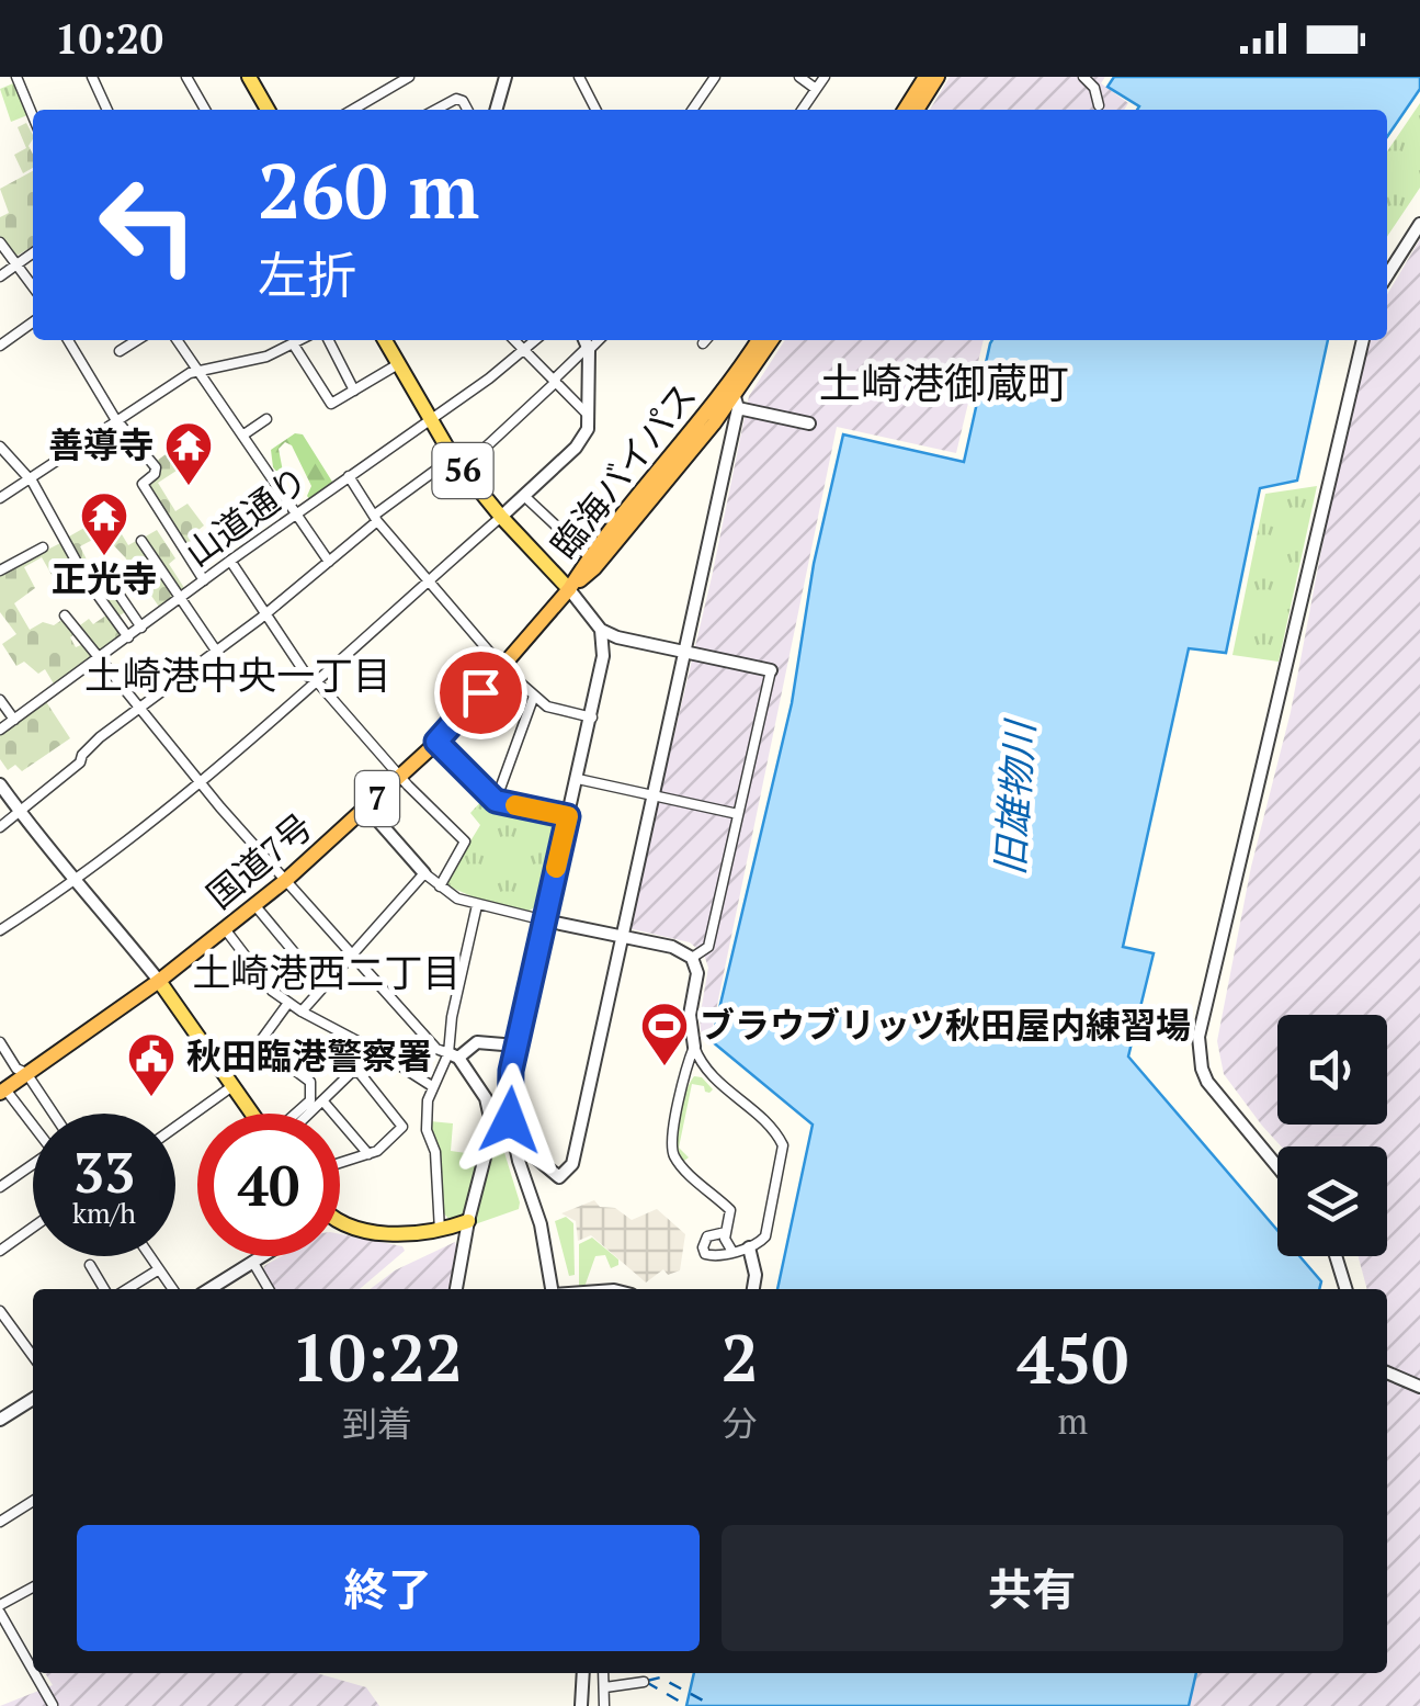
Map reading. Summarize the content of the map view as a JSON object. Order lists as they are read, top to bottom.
{
  "streets": {
    "highway": ["臨海バイパス", "7", "国道7号"],
    "main road": ["56"],
    "street": ["山道通り"]
  },
  "crossings": [
    ["56", "臨海バイパス"],
    ["56", "山道通り"],
    ["56", "国道7号"],
    ["臨海バイパス", "国道7号"]
  ],
  "districts": ["土崎港御蔵町", "土崎港中央一丁目", "土崎港西二丁目"],
  "water": ["旧雄物川"],
  "places": {
    "temple": ["善導寺", "正光寺"],
    "sports": ["ブラウブリッツ秋田屋内練習場"],
    "public building": ["秋田臨港警察署"]
  },
  "page": {
    "status": "10:20",
    "turn": ["260 m", "左折"],
    "speed": "33 km/h",
    "limit": "40",
    "eta": [
      "10:22",
      "到着",
      "2",
      "分",
      "450",
      "m"
    ],
    "buttons": ["終了", "共有"]
  }
}
